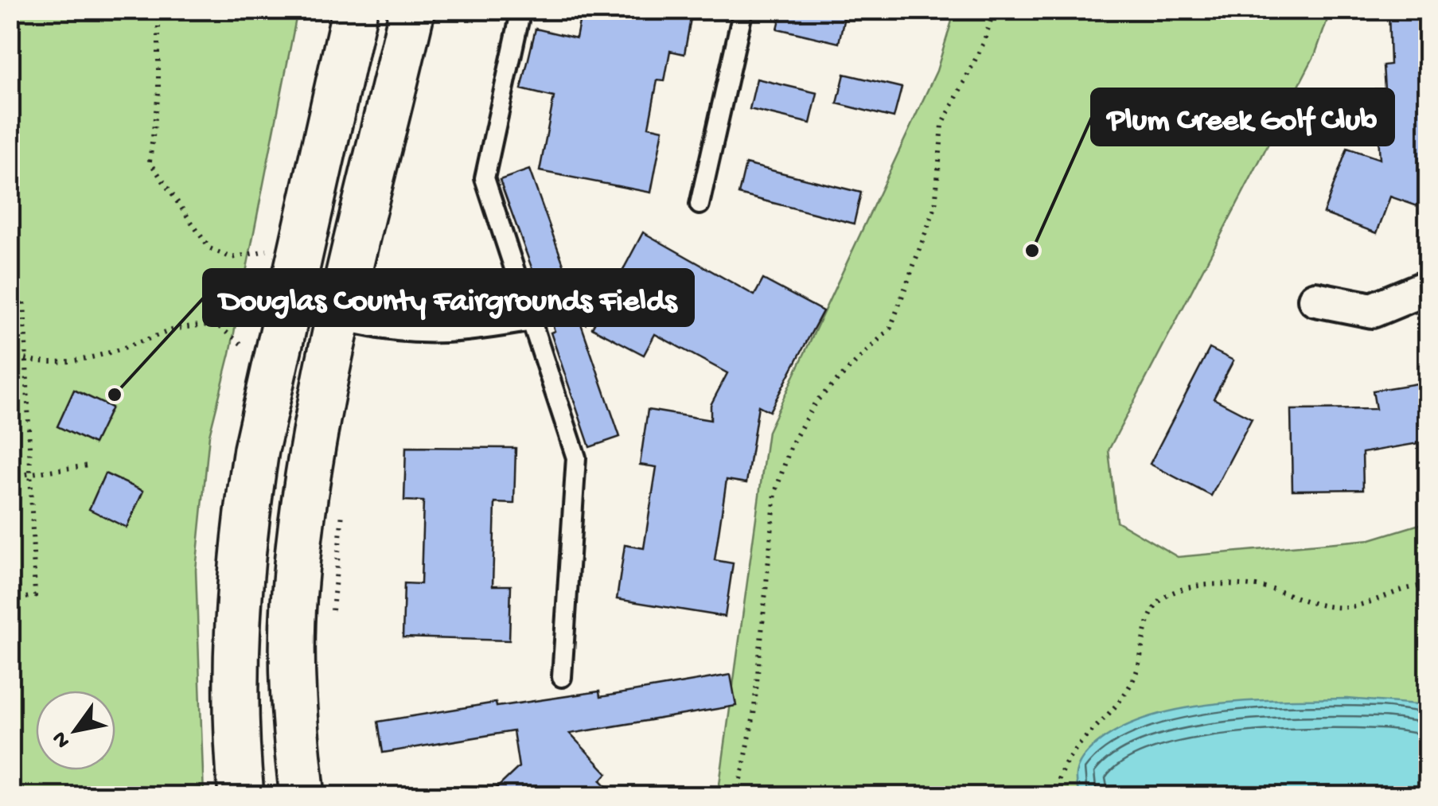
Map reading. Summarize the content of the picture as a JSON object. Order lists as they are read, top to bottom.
{
  "places": ["Plum Creek Golf Club", "Douglas County Fairgrounds Fields"],
  "north": "bottom left"
}
